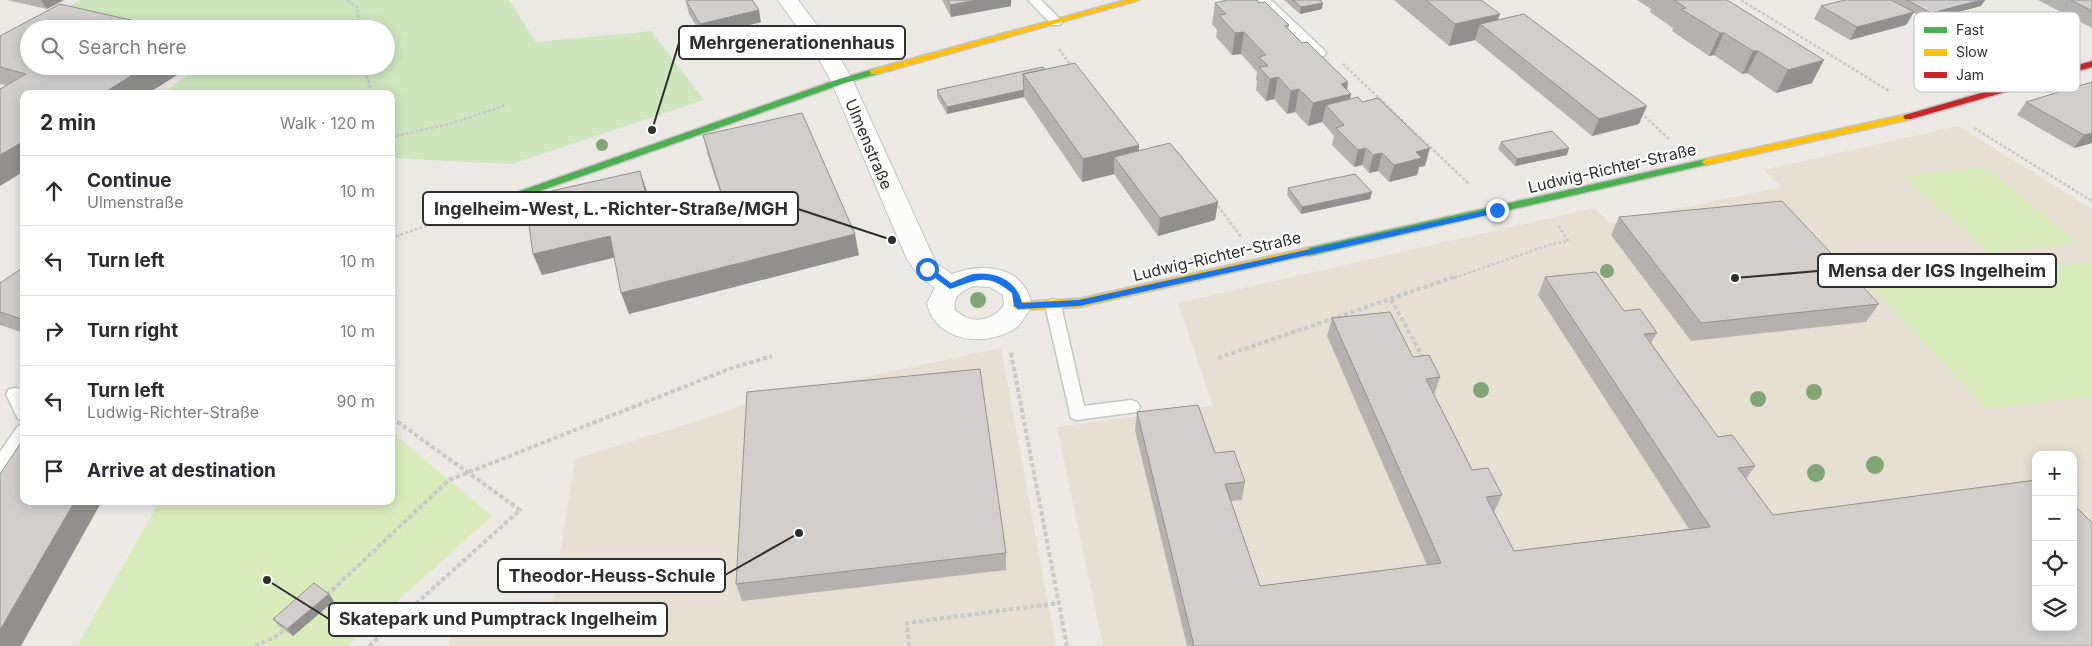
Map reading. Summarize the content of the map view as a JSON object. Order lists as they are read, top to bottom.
{
  "streets": {
    "street": ["Ulmenstraße", "Ludwig-Richter-Straße"]
  },
  "crossings": [
    ["Ulmenstraße", "Ludwig-Richter-Straße"]
  ],
  "places": [
    "Mehrgenerationenhaus",
    "Ingelheim-West, L.-Richter-Straße/MGH",
    "Mensa der IGS Ingelheim",
    "Theodor-Heuss-Schule",
    "Skatepark und Pumptrack Ingelheim"
  ],
  "legend": ["Fast", "Slow", "Jam"],
  "page": {
    "search": "Search here",
    "heading": ["2 min", "Walk · 120 m"],
    "list": [
      ["Continue", "Ulmenstraße", "10 m"],
      ["Turn left", "10 m"],
      ["Turn right", "10 m"],
      ["Turn left", "Ludwig-Richter-Straße", "90 m"],
      "Arrive at destination"
    ],
    "map_buttons": ["+", "−"]
  }
}
